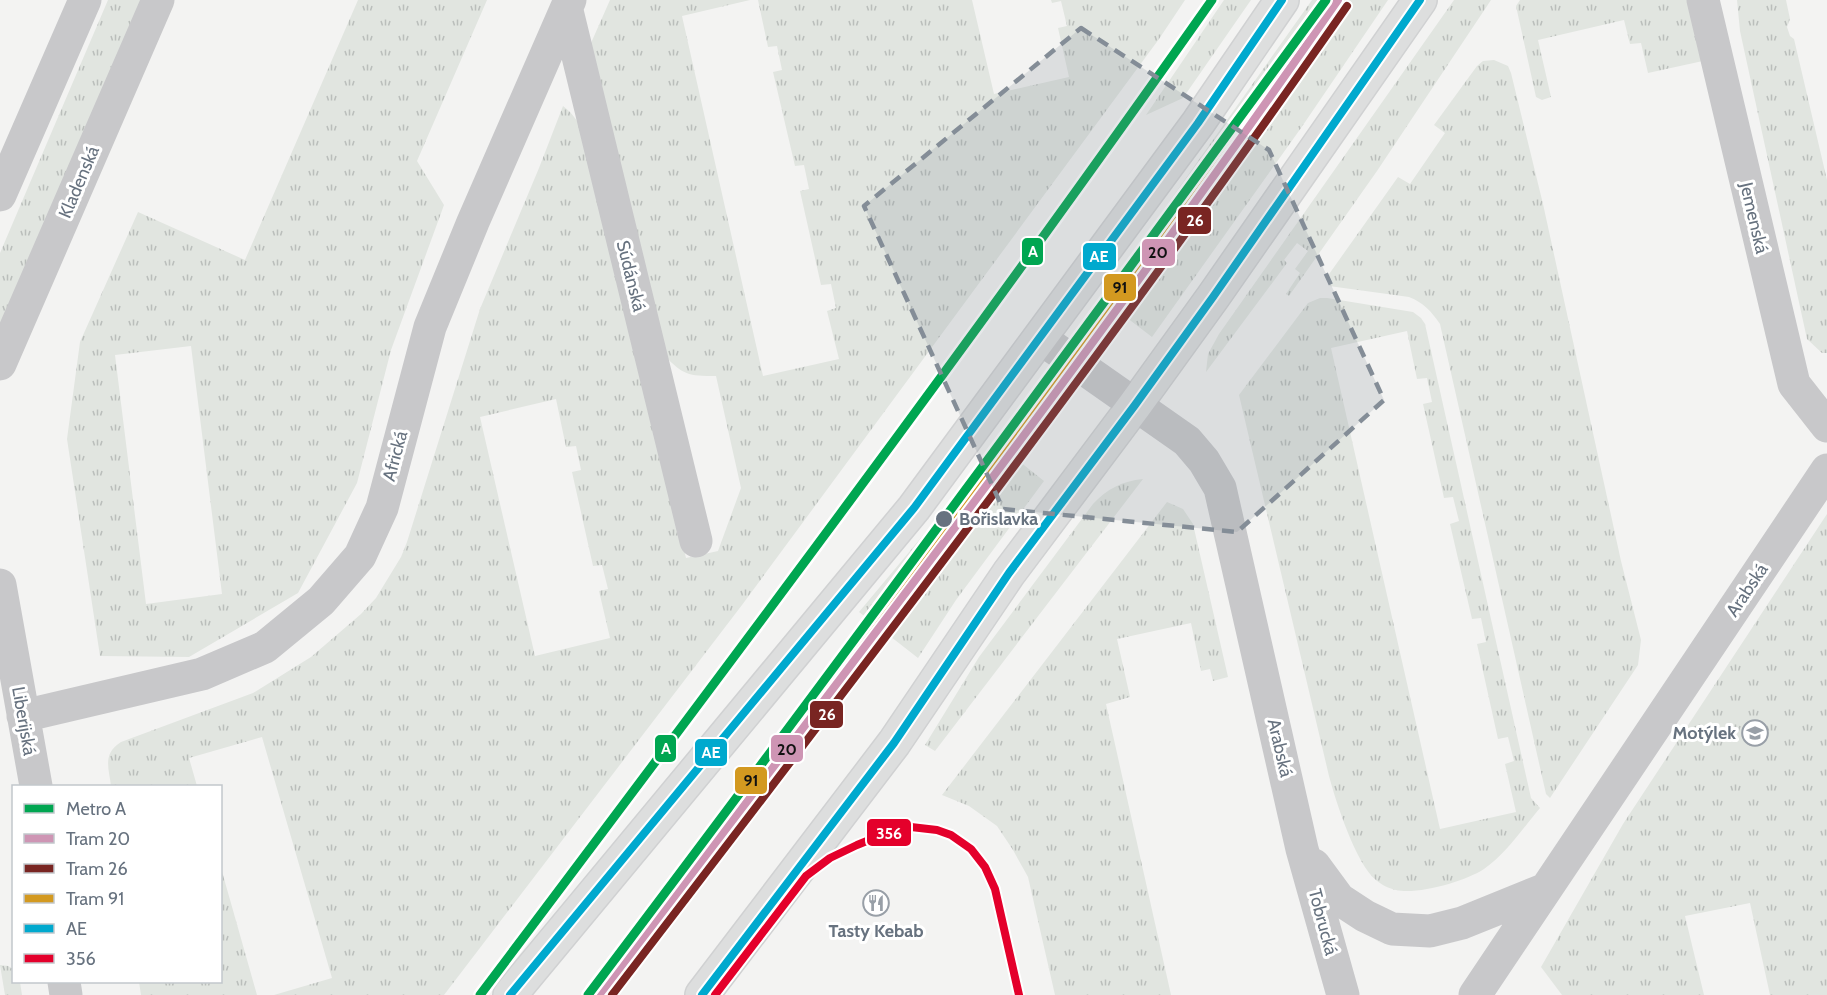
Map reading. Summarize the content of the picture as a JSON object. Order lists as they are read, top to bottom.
{
  "streets": {
    "street": [
      "Kladenská",
      "Jemenská",
      "Súdánská",
      "Africká",
      "Arabská",
      "Liberijská",
      "Tobrucká"
    ]
  },
  "crossings": [
    ["Súdánská", "Africká"],
    ["Africká", "Liberijská"],
    ["Arabská", "Tobrucká"]
  ],
  "places": {
    "other": ["Bořislavka"],
    "school or university": ["Motýlek"],
    "restaurant": ["Tasty Kebab"]
  },
  "lines": [
    "metro line A",
    "tram line 20",
    "tram line 91",
    "transit line AE",
    "tram line 26",
    "transit line 356"
  ],
  "legend": [
    "Metro A",
    "Tram 20",
    "Tram 26",
    "Tram 91",
    "AE",
    "356"
  ]
}
